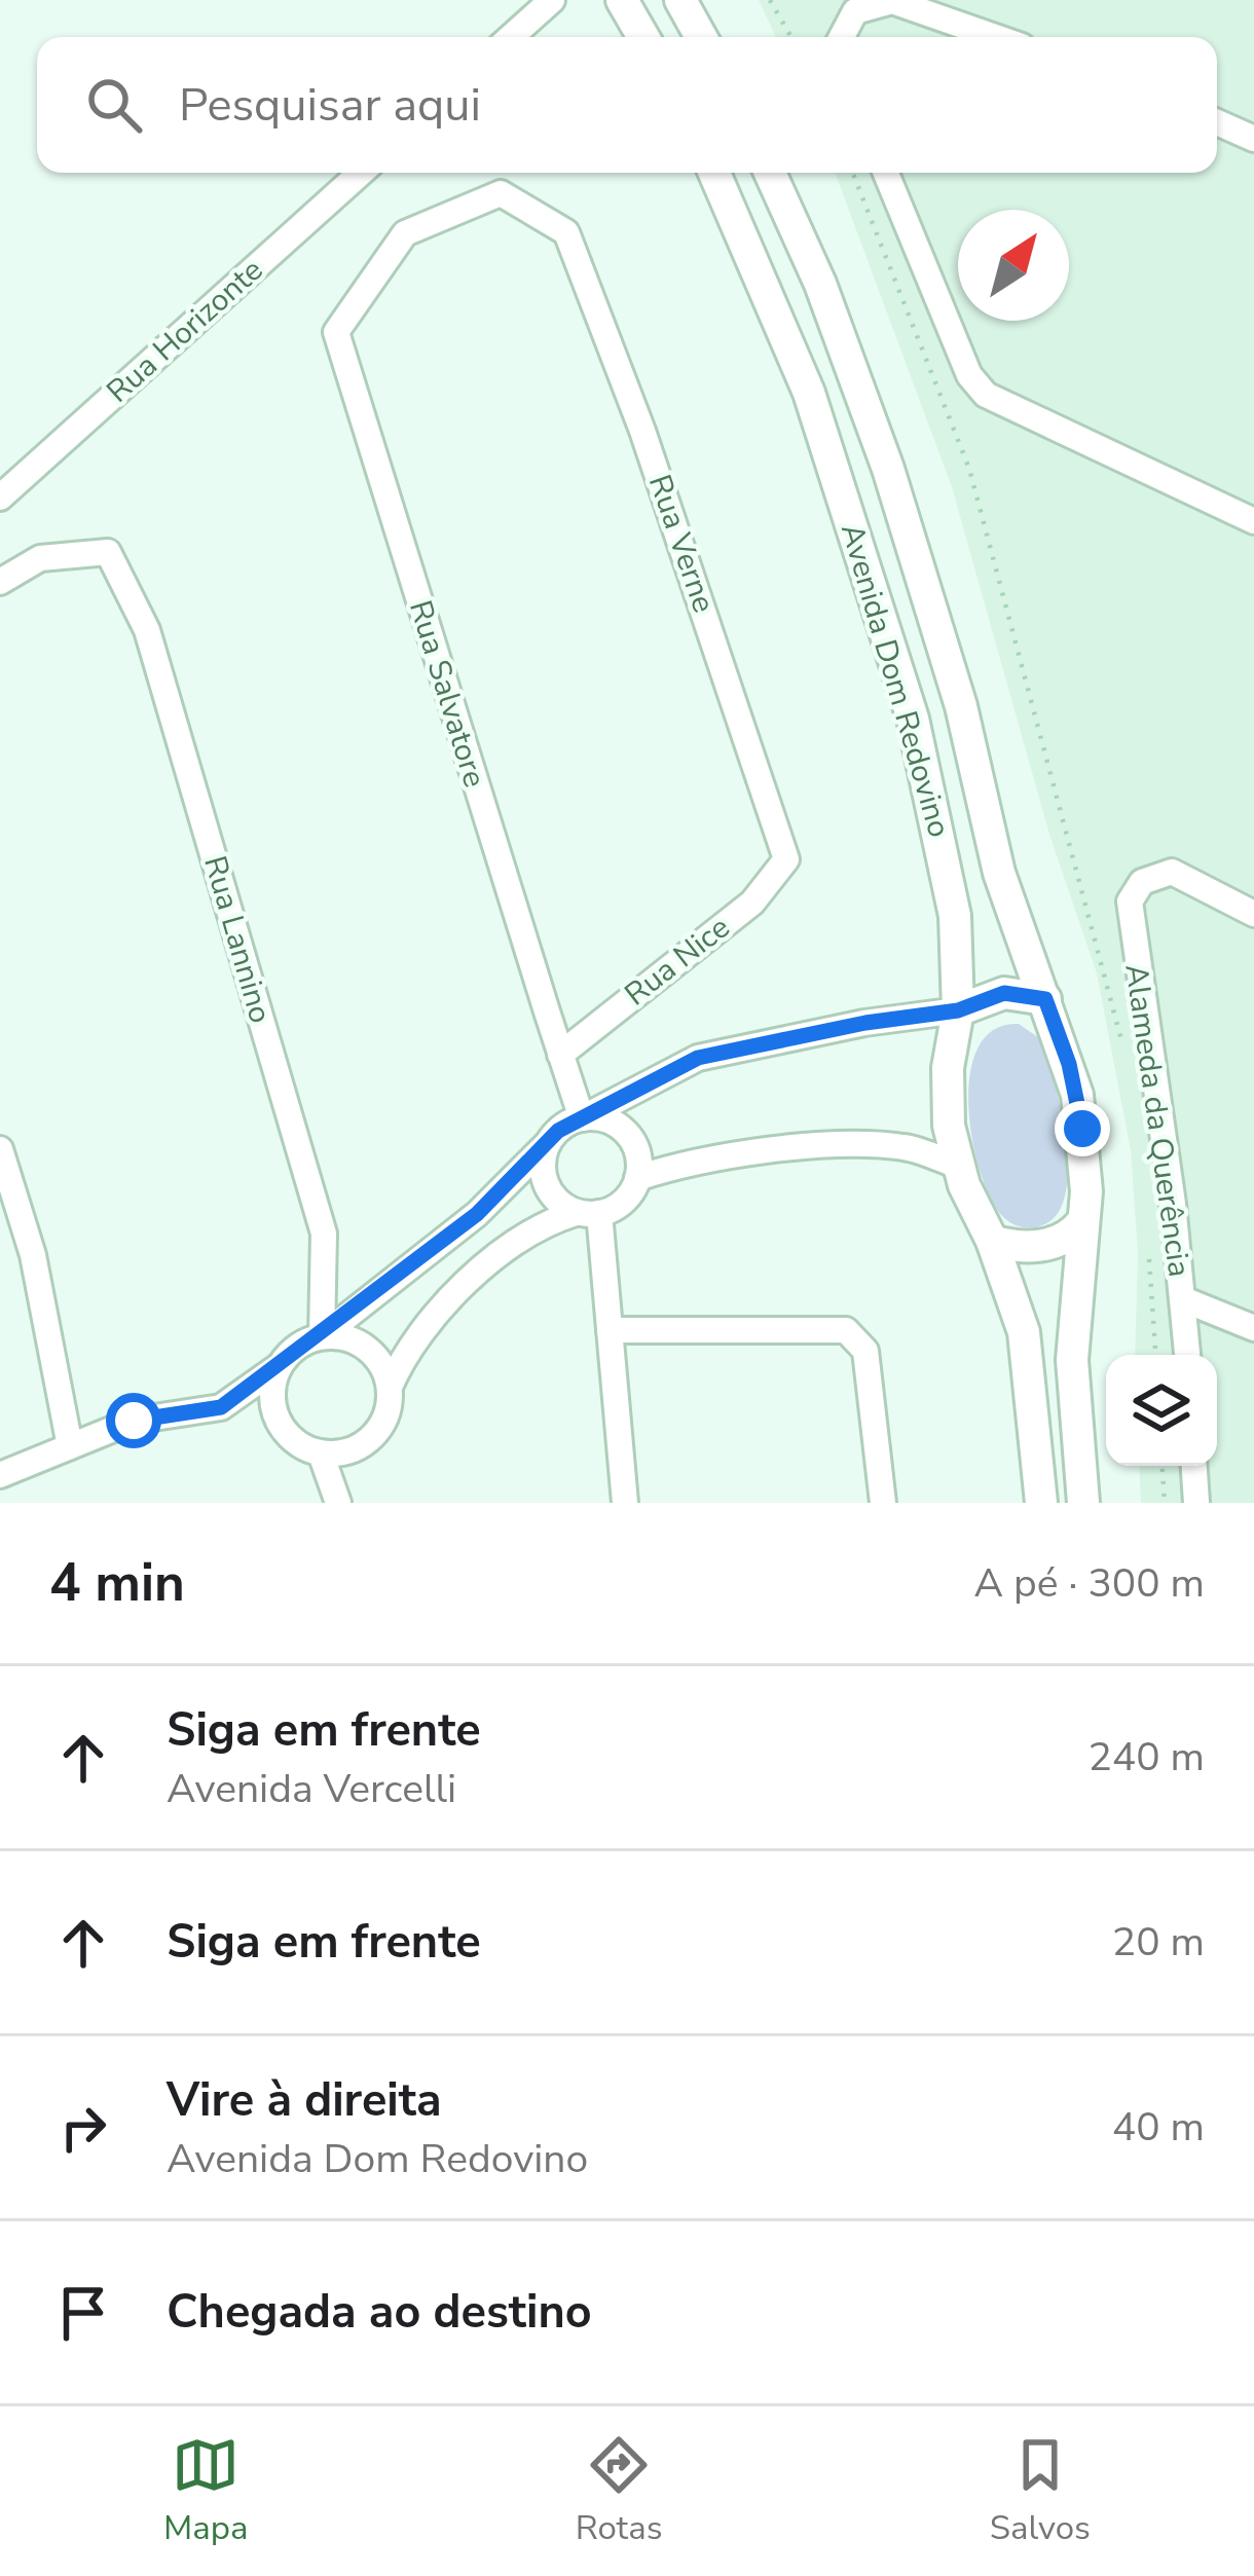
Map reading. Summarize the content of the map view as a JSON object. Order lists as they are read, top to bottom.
{
  "streets": {
    "street": [
      "Rua Horizonte",
      "Rua Verne",
      "Avenida Dom Redovino",
      "Rua Salvatore",
      "Rua Lannino",
      "Rua Nice",
      "Alameda da Querência"
    ]
  },
  "crossings": [
    ["Rua Verne", "Rua Salvatore"],
    ["Rua Verne", "Rua Nice"],
    ["Rua Salvatore", "Rua Nice"]
  ],
  "north": "top right",
  "page": {
    "search": "Pesquisar aqui",
    "heading": ["4 min", "A pé · 300 m"],
    "list": [
      ["Siga em frente", "Avenida Vercelli", "240 m"],
      ["Siga em frente", "20 m"],
      ["Vire à direita", "Avenida Dom Redovino", "40 m"],
      "Chegada ao destino"
    ],
    "nav": ["Mapa", "Rotas", "Salvos"]
  }
}
